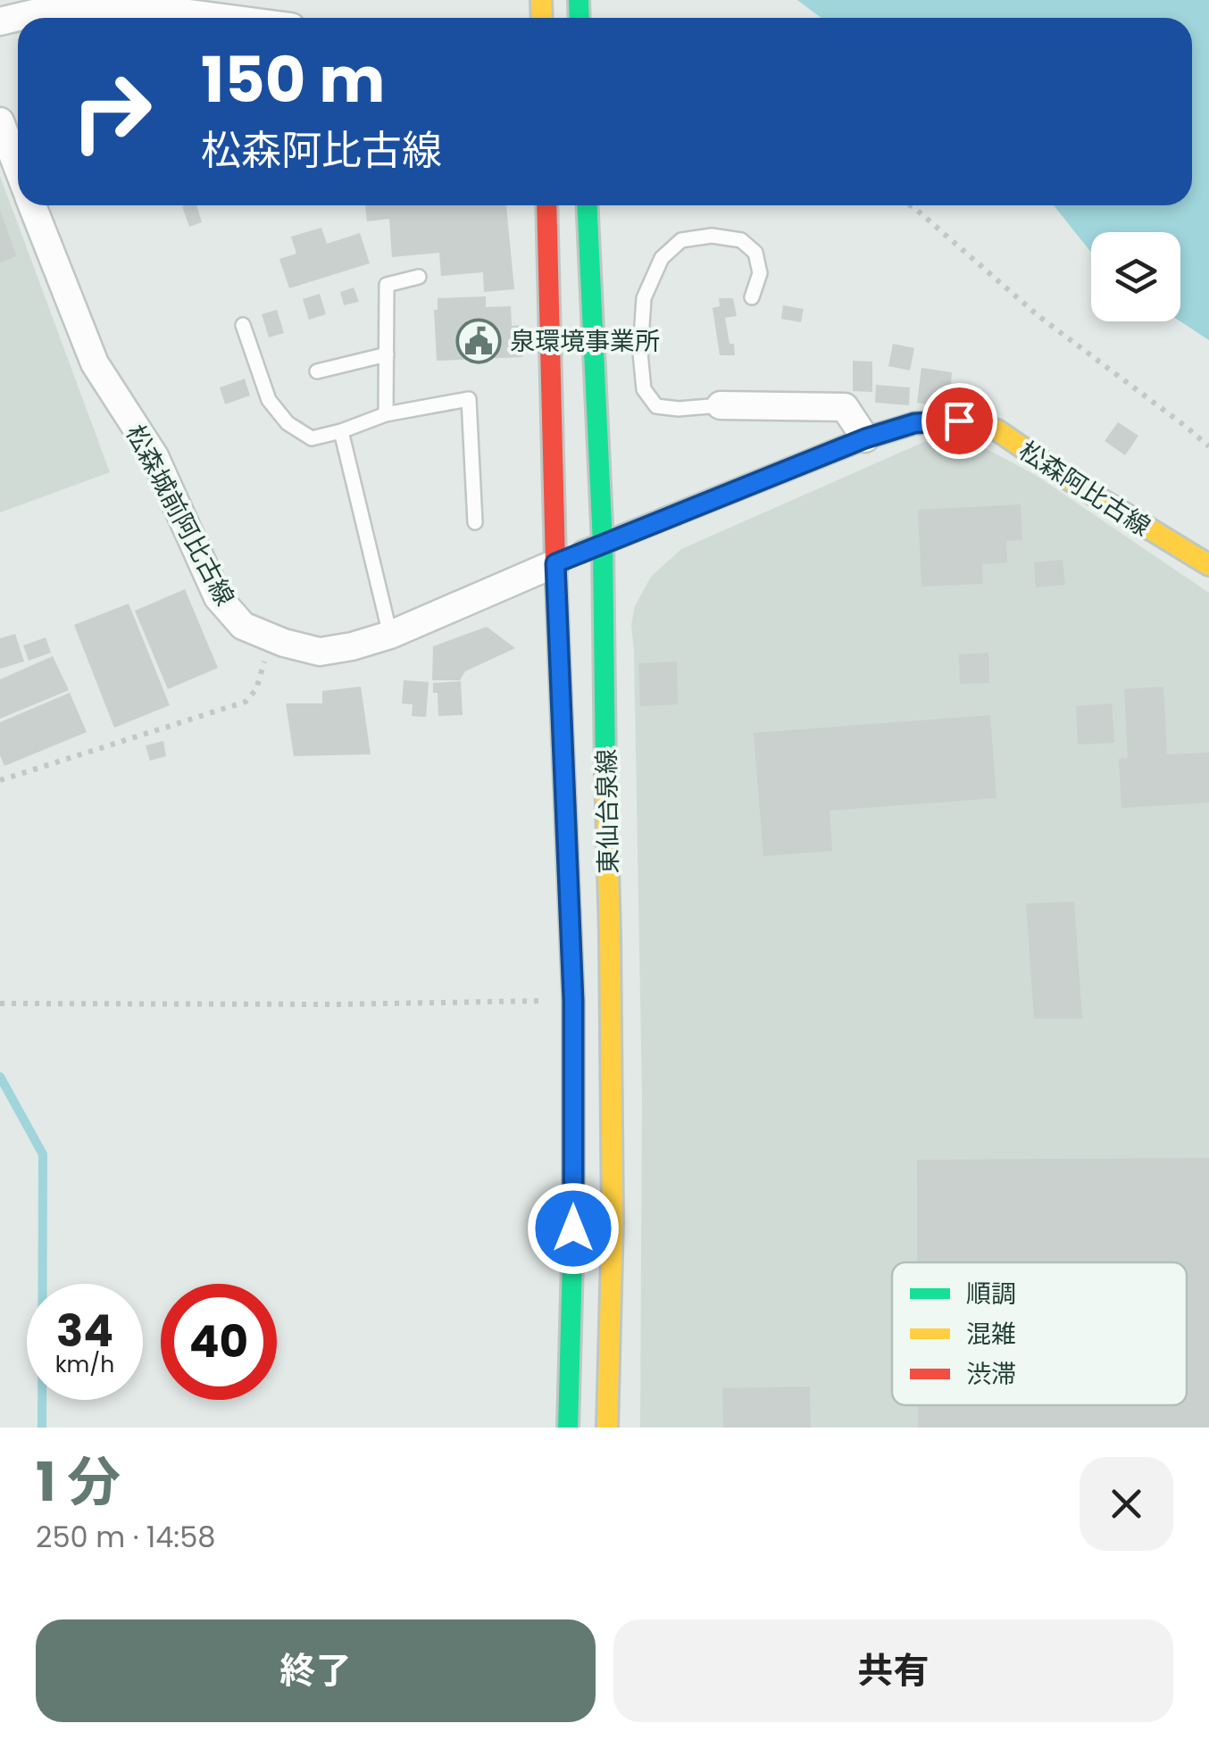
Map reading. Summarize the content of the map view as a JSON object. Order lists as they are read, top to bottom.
{
  "streets": {
    "street": ["松森阿比古線", "松森城前阿比古線", "東仙台泉線"]
  },
  "crossings": [
    ["松森阿比古線", "松森城前阿比古線"],
    ["松森阿比古線", "東仙台泉線"]
  ],
  "places": {
    "public building": ["泉環境事業所"]
  },
  "legend": ["順調", "混雑", "渋滞"],
  "page": {
    "turn": ["150 m", "松森阿比古線"],
    "speed": "34 km/h",
    "limit": "40",
    "heading": ["1 分", "250 m · 14:58"],
    "buttons": ["終了", "共有"]
  }
}
